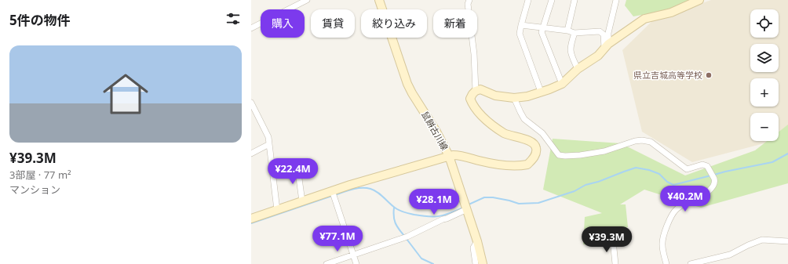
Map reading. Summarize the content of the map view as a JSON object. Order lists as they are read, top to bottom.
{
  "streets": {
    "street": ["鼠餅古川線"]
  },
  "places": ["県立吉城高等学校"],
  "page": {
    "heading": "5件の物件",
    "map_buttons": ["+", "−"],
    "chip": [
      "購入",
      "賃貸",
      "絞り込み",
      "新着"
    ],
    "list": [
      {
        "name": "¥39.3M",
        "note": "3部屋 · 77 m² · マンション"
      }
    ],
    "price": [
      "¥22.4M",
      "¥40.2M",
      "¥28.1M",
      "¥77.1M",
      "¥39.3M"
    ]
  }
}
